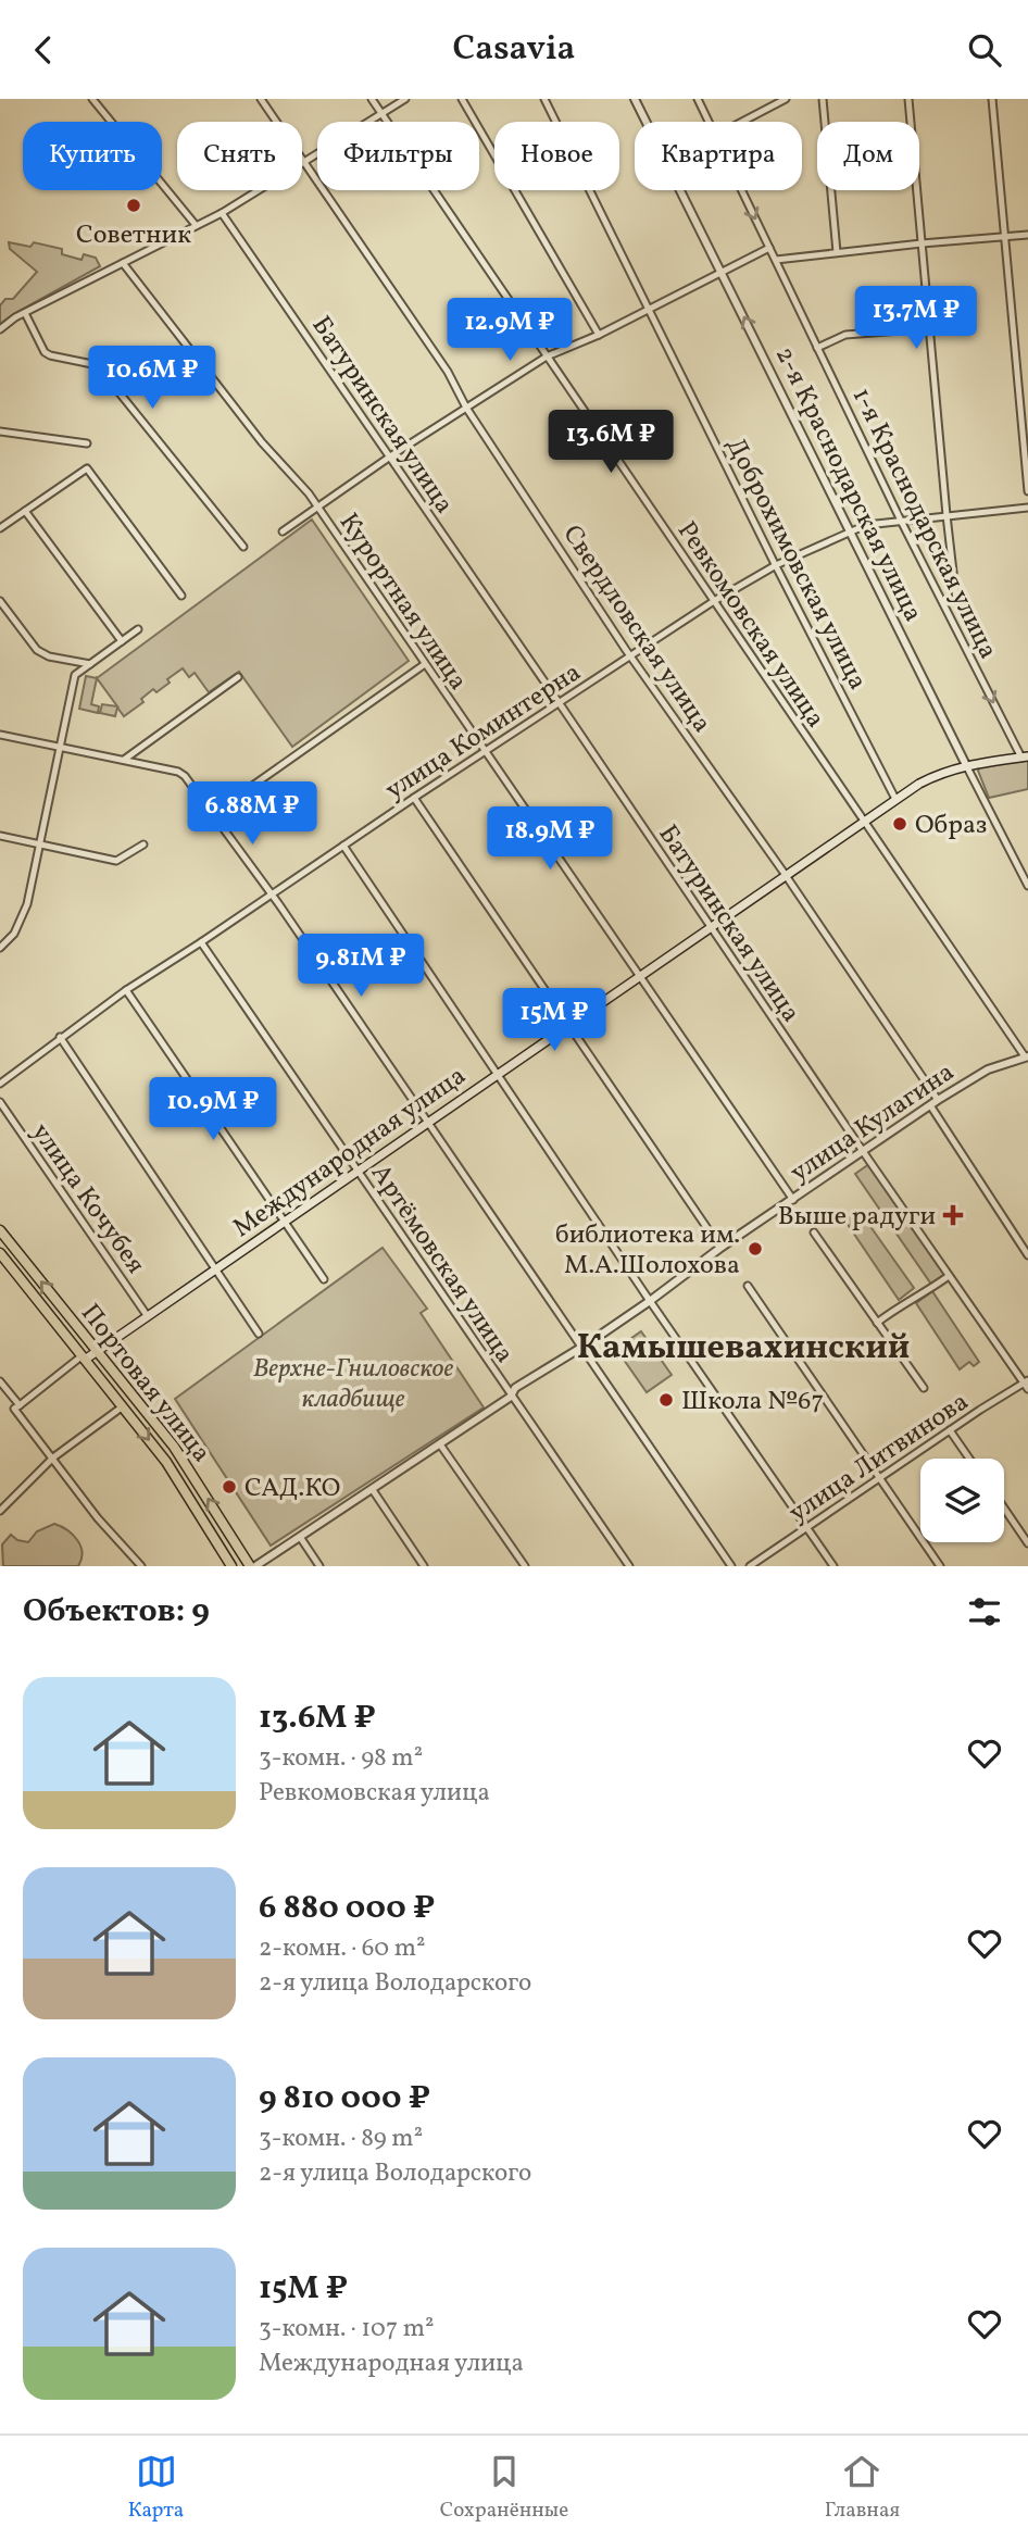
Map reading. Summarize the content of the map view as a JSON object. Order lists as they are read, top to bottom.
{
  "streets": {
    "main road": ["Международная улица", "Портовая улица"],
    "street": [
      "Батуринская улица",
      "2-я Краснодарская улица",
      "1-я Краснодарская улица",
      "Доброхимовская улица",
      "Курортная улица",
      "Ревкомовская улица",
      "Свердловская улица",
      "улица Коминтерна",
      "улица Кулагина",
      "улица Кочубея",
      "Артёмовская улица",
      "улица Литвинова"
    ]
  },
  "crossings": [
    ["Батуринская улица", "улица Коминтерна"],
    ["Батуринская улица", "улица Кулагина"],
    ["Батуринская улица", "Международная улица"],
    ["Батуринская улица", "улица Литвинова"],
    ["2-я Краснодарская улица", "улица Коминтерна"],
    ["2-я Краснодарская улица", "Международная улица"],
    ["1-я Краснодарская улица", "улица Коминтерна"],
    ["1-я Краснодарская улица", "Международная улица"],
    ["Доброхимовская улица", "улица Коминтерна"],
    ["Доброхимовская улица", "Международная улица"],
    ["Курортная улица", "улица Коминтерна"],
    ["Курортная улица", "улица Кулагина"],
    ["Курортная улица", "Международная улица"],
    ["Ревкомовская улица", "улица Коминтерна"],
    ["Ревкомовская улица", "улица Кулагина"],
    ["Ревкомовская улица", "Международная улица"],
    ["Свердловская улица", "улица Коминтерна"],
    ["Свердловская улица", "улица Кулагина"],
    ["Свердловская улица", "Международная улица"],
    ["улица Коминтерна", "Артёмовская улица"],
    ["улица Кулагина", "Артёмовская улица"],
    ["улица Кулагина", "Портовая улица"],
    ["Международная улица", "улица Кочубея"],
    ["Международная улица", "Артёмовская улица"],
    ["Международная улица", "Портовая улица"]
  ],
  "districts": ["Камышевахинский"],
  "parks": ["Верхне-Гниловское кладбище"],
  "places": {
    "other": [
      "Советник",
      "Образ",
      "библиотека им. М.А.Шолохова",
      "Школа №67",
      "САД.КО"
    ],
    "health": ["Выше радуги"]
  },
  "page": {
    "header": "Casavia",
    "chip": [
      "Купить",
      "Снять",
      "Фильтры",
      "Новое",
      "Квартира",
      "Дом"
    ],
    "price": [
      "13.7M ₽",
      "12.9M ₽",
      "10.6M ₽",
      "13.6M ₽",
      "6.88M ₽",
      "18.9M ₽",
      "9.81M ₽",
      "15M ₽",
      "10.9M ₽"
    ],
    "heading": "Объектов: 9",
    "list": [
      {
        "name": "13.6M ₽",
        "note": "3-комн. · 98 m² · Ревкомовская улица"
      },
      {
        "name": "6 880 000 ₽",
        "note": "2-комн. · 60 m² · 2-я улица Володарского"
      },
      {
        "name": "9 810 000 ₽",
        "note": "3-комн. · 89 m² · 2-я улица Володарского"
      },
      {
        "name": "15M ₽",
        "note": "3-комн. · 107 m² · Международная улица"
      }
    ],
    "tabs": ["Карта", "Сохранённые", "Главная"]
  }
}
